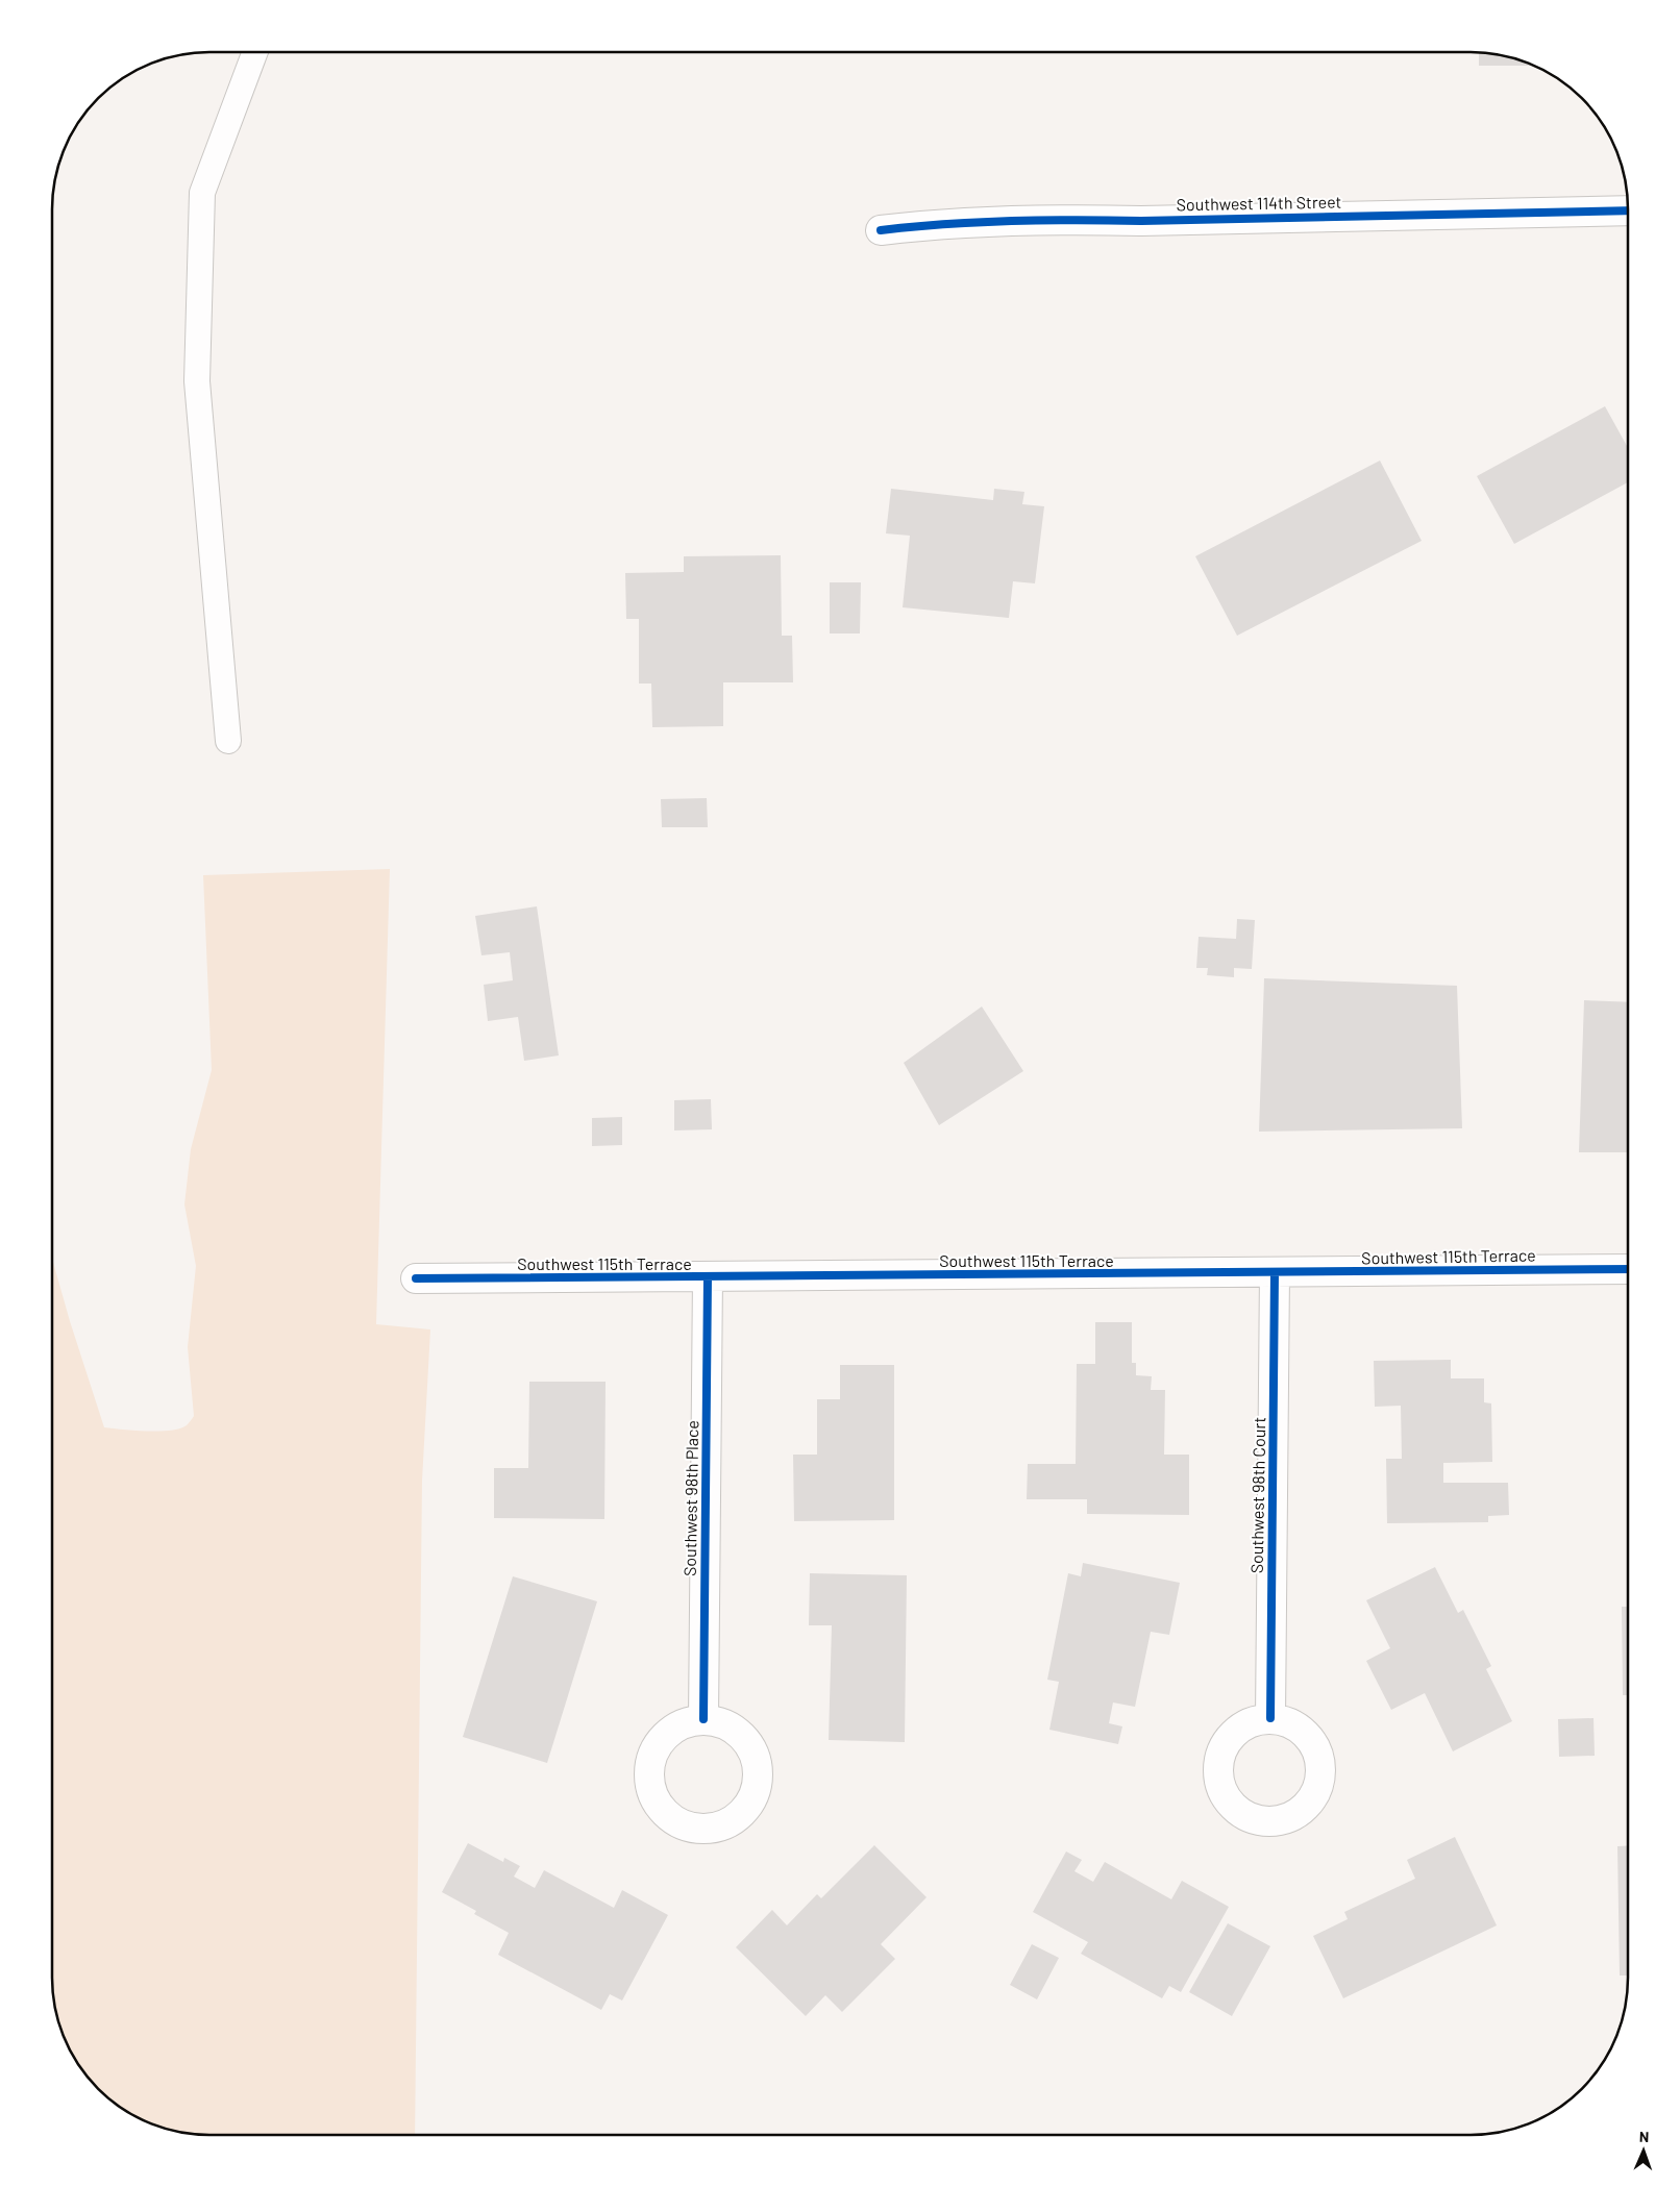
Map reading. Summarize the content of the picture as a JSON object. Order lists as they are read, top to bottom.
{
  "streets": {
    "street": [
      "Southwest 114th Street",
      "Southwest 115th Terrace",
      "Southwest 98th Court",
      "Southwest 98th Place"
    ]
  },
  "crossings": [
    ["Southwest 115th Terrace", "Southwest 98th Court"],
    ["Southwest 115th Terrace", "Southwest 98th Place"]
  ],
  "north": "top"
}
